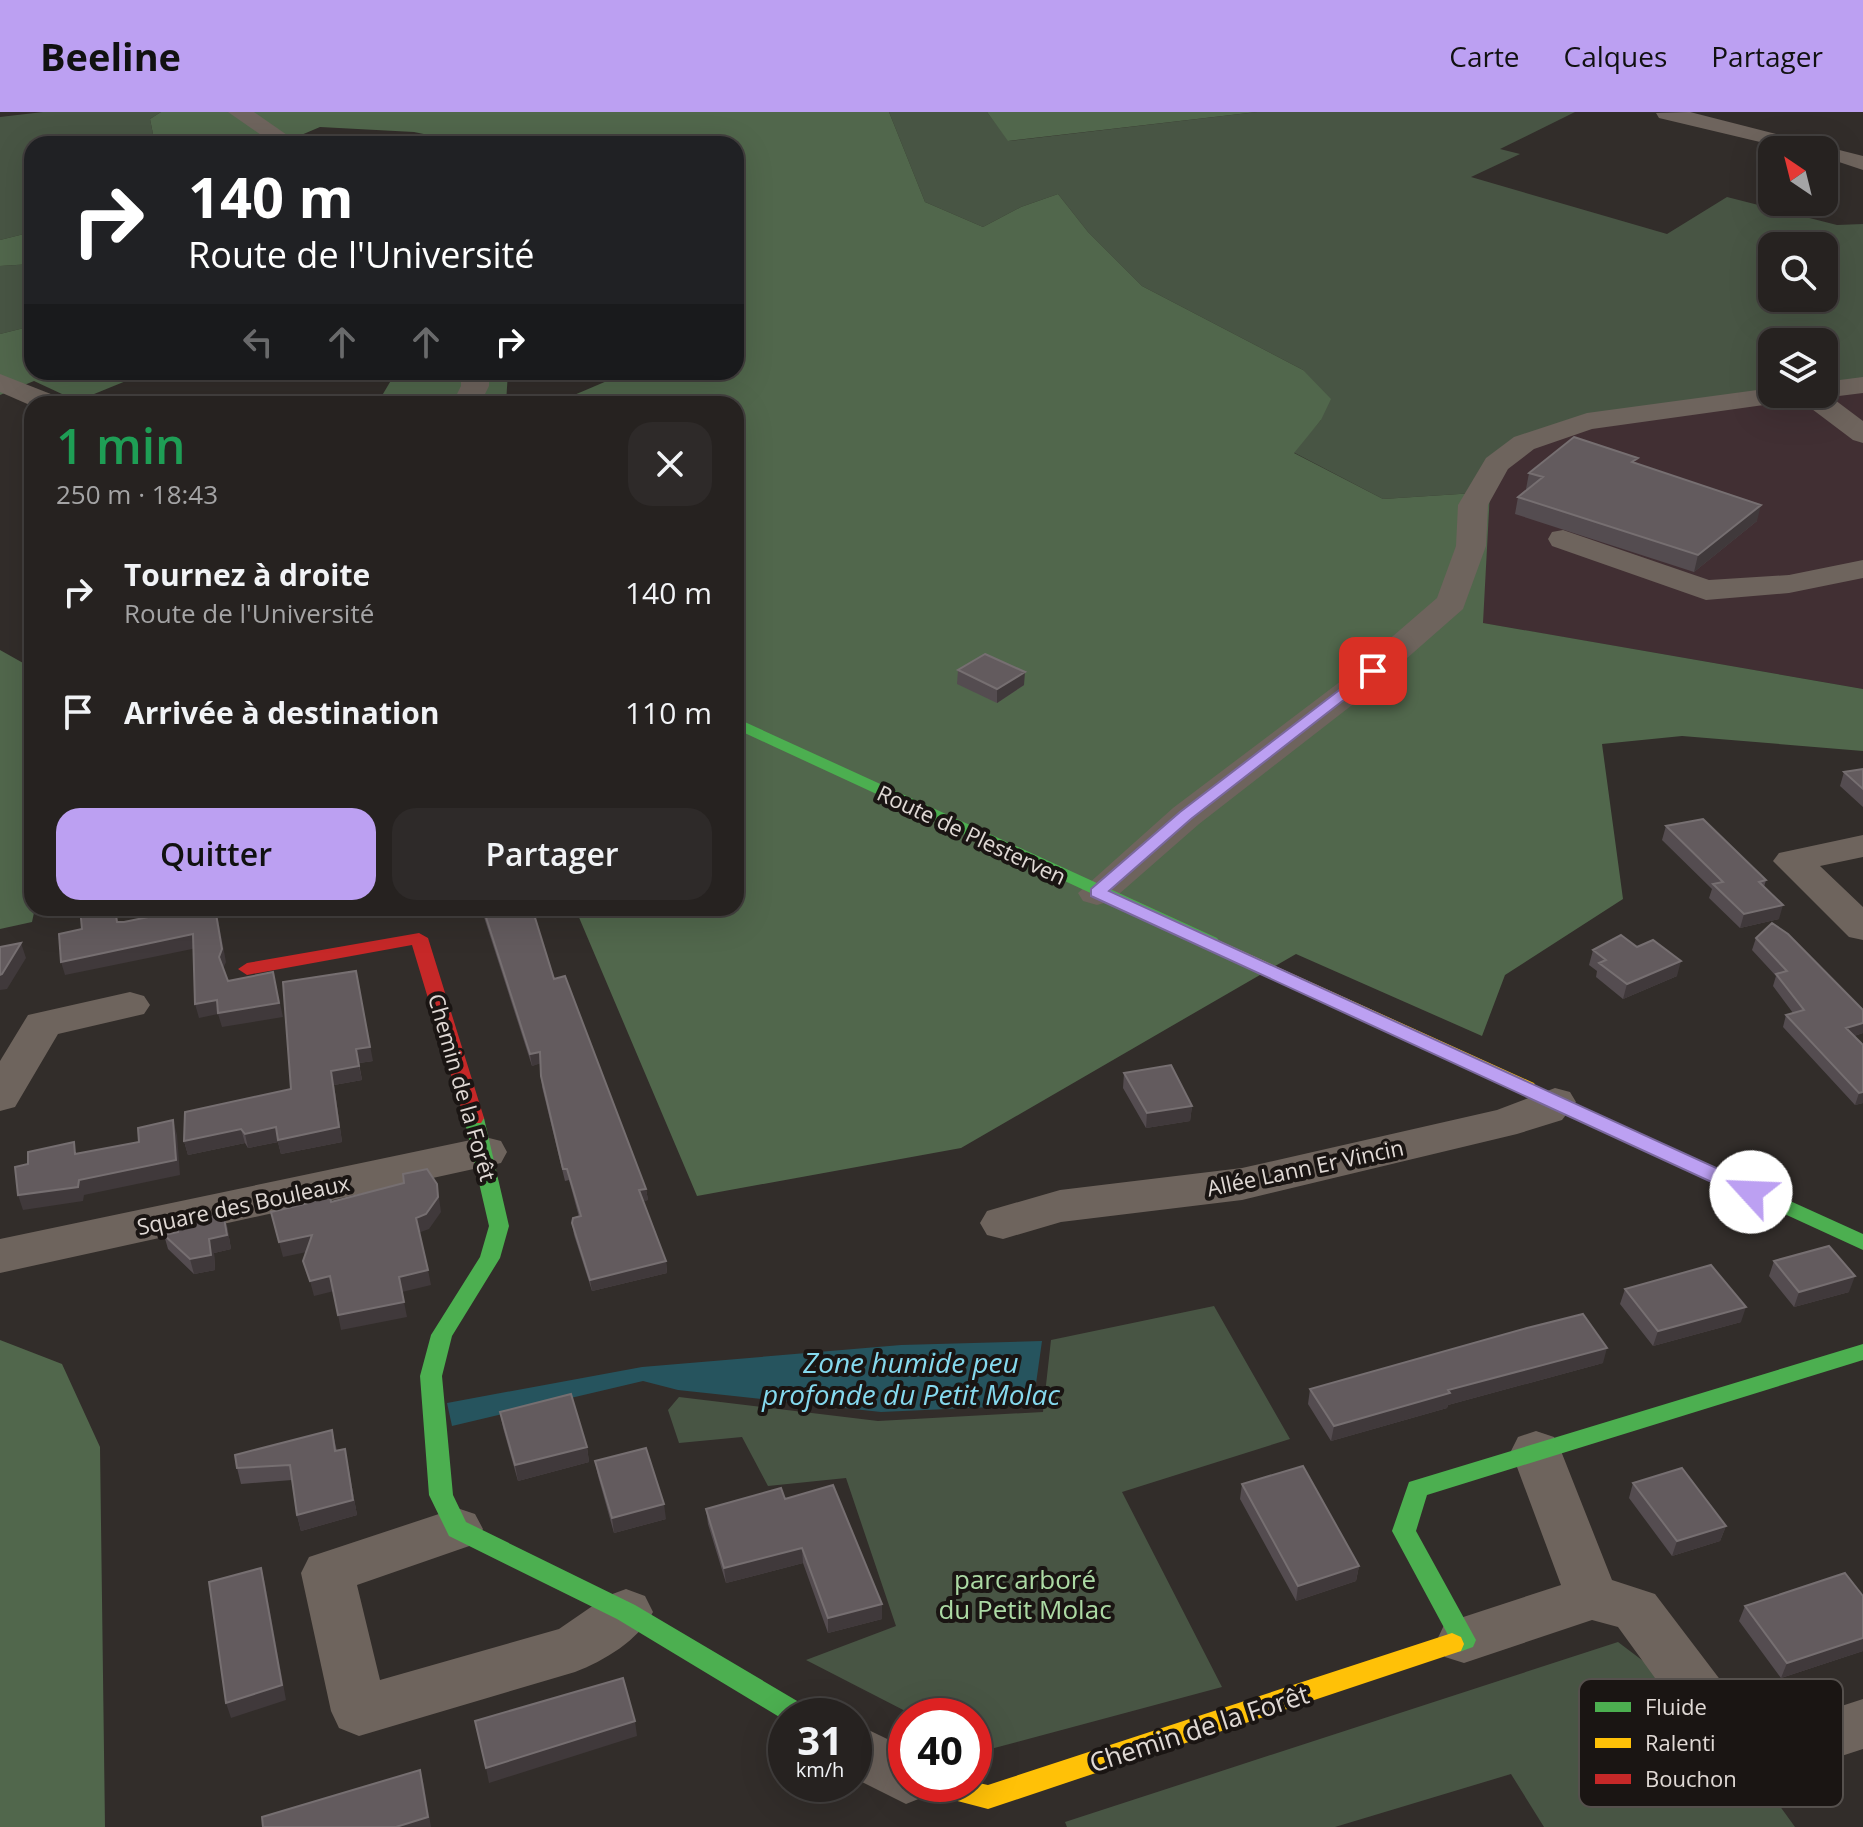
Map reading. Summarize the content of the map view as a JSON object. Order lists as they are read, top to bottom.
{
  "streets": {
    "street": [
      "Route de Plesterven",
      "Chemin de la Forêt",
      "Allée Lann Er Vincin",
      "Square des Bouleaux"
    ]
  },
  "crossings": [
    ["Route de Plesterven", "Allée Lann Er Vincin"],
    ["Chemin de la Forêt", "Square des Bouleaux"]
  ],
  "water": ["Zone humide peu profonde du Petit Molac"],
  "parks": ["parc arboré du Petit Molac"],
  "legend": ["Fluide", "Ralenti", "Bouchon"],
  "north": "top left",
  "page": {
    "header": "Beeline",
    "nav": ["Carte", "Calques", "Partager"],
    "turn": ["140 m", "Route de l'Université"],
    "heading": ["1 min", "250 m · 18:43"],
    "list": [
      {
        "name": "Tournez à droite",
        "note": "Route de l'Université",
        "value": "140 m"
      },
      {
        "name": "Arrivée à destination",
        "value": "110 m"
      }
    ],
    "buttons": ["Quitter", "Partager"],
    "speed": "31 km/h",
    "limit": "40"
  }
}
